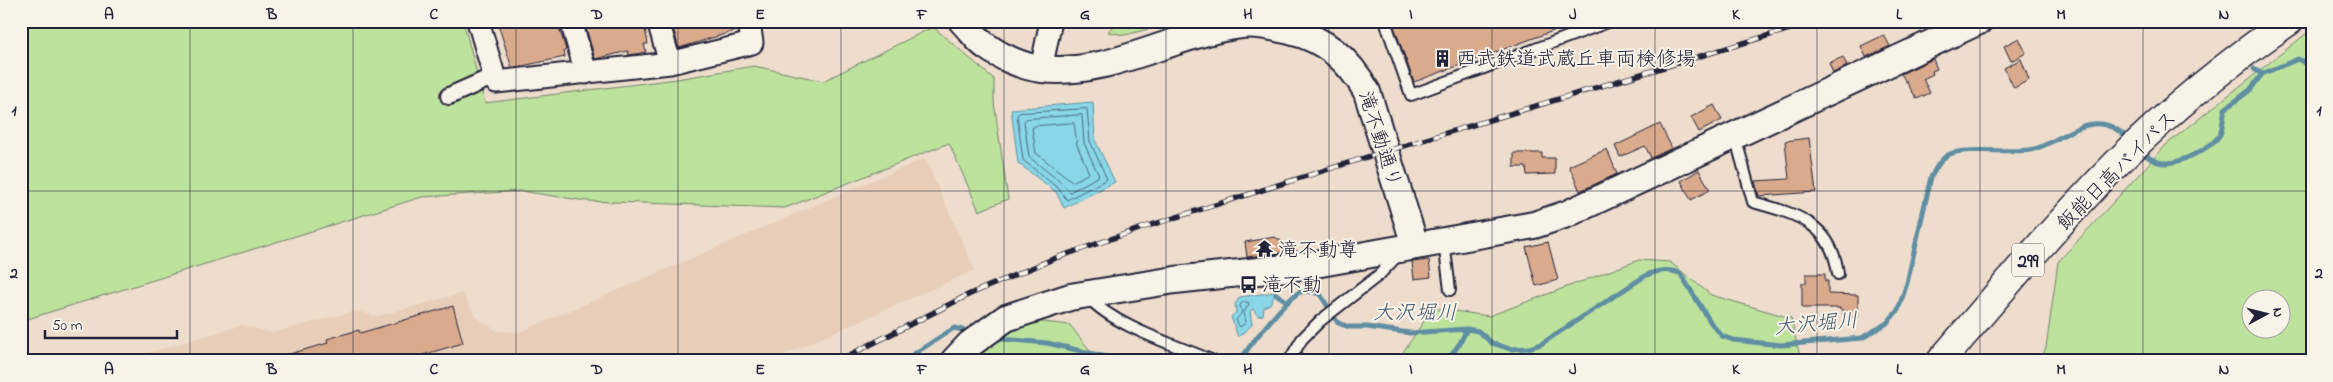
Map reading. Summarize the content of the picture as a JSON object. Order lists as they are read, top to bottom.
{
  "streets": {
    "highway": ["飯能日高バイパス", "299"],
    "street": ["滝不動通り"]
  },
  "water": ["大沢堀川"],
  "places": {
    "building": ["西武鉄道武蔵丘車両検修場"],
    "temple": ["滝不動尊"],
    "bus stop": ["滝不動"]
  },
  "scale_bar": "50 m",
  "north": "right",
  "grid": {
    "columns": [
      "A",
      "B",
      "C",
      "D",
      "E",
      "F",
      "G",
      "H",
      "I",
      "J",
      "K",
      "L",
      "M",
      "N"
    ],
    "rows": ["1", "2"]
  }
}
